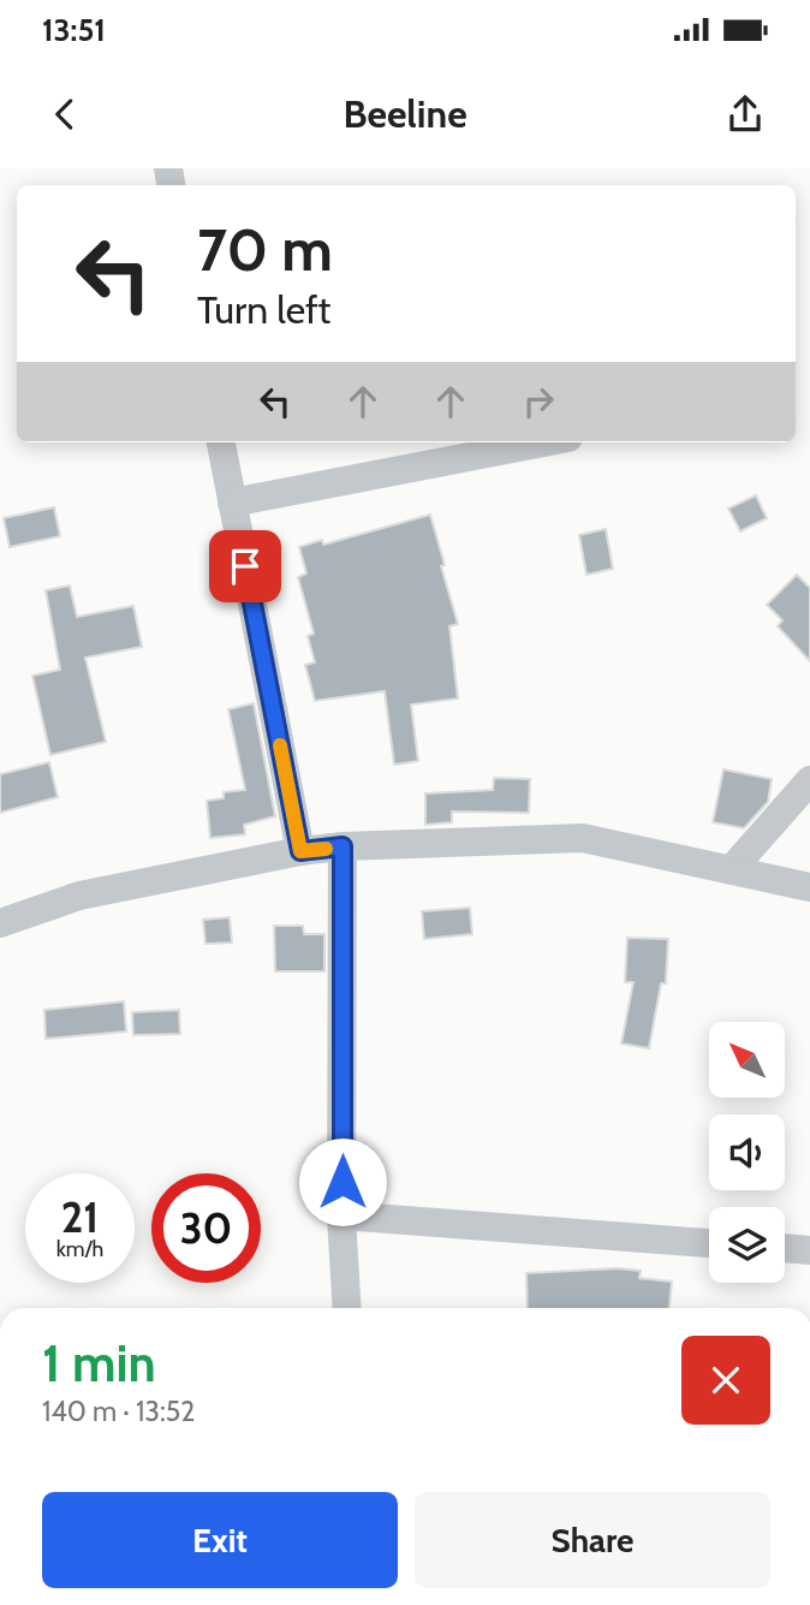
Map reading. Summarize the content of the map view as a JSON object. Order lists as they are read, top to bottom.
{
  "north": "top left",
  "page": {
    "status": "13:51",
    "header": "Beeline",
    "turn": ["70 m", "Turn left"],
    "speed": "21 km/h",
    "limit": "30",
    "heading": ["1 min", "140 m · 13:52"],
    "buttons": ["Exit", "Share"]
  }
}
